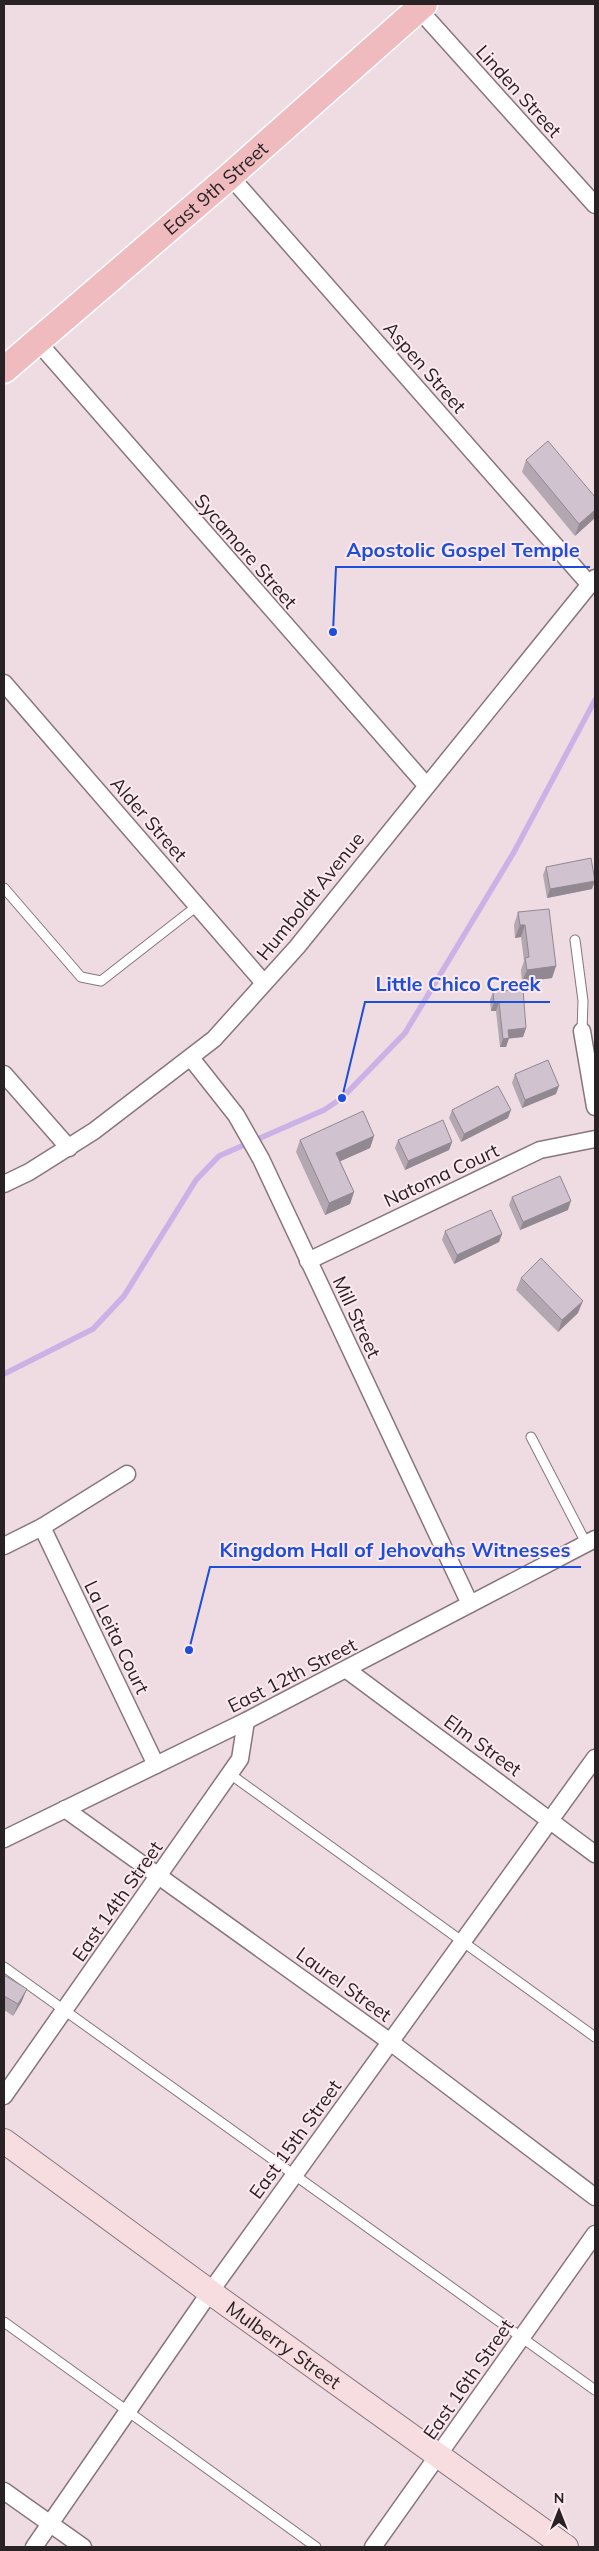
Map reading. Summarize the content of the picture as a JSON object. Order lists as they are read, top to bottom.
{
  "streets": {
    "main road": ["East 9th Street"],
    "street": [
      "Linden Street",
      "Aspen Street",
      "Sycamore Street",
      "Alder Street",
      "Humboldt Avenue",
      "Natoma Court",
      "Mill Street",
      "La Leita Court",
      "East 12th Street",
      "Elm Street",
      "East 14th Street",
      "Laurel Street",
      "East 15th Street",
      "Mulberry Street",
      "East 16th Street"
    ]
  },
  "crossings": [
    ["Linden Street", "East 9th Street"],
    ["East 9th Street", "Aspen Street"],
    ["East 9th Street", "Sycamore Street"],
    ["Aspen Street", "Humboldt Avenue"],
    ["Sycamore Street", "Humboldt Avenue"],
    ["Alder Street", "Humboldt Avenue"],
    ["Humboldt Avenue", "Mill Street"],
    ["Natoma Court", "Mill Street"],
    ["Mill Street", "East 12th Street"],
    ["La Leita Court", "East 12th Street"],
    ["East 12th Street", "Elm Street"],
    ["East 12th Street", "East 14th Street"],
    ["East 12th Street", "Laurel Street"],
    ["Elm Street", "East 15th Street"],
    ["East 14th Street", "Laurel Street"],
    ["Laurel Street", "East 15th Street"],
    ["East 15th Street", "Mulberry Street"],
    ["Mulberry Street", "East 16th Street"]
  ],
  "places": ["Apostolic Gospel Temple", "Little Chico Creek", "Kingdom Hall of Jehovahs Witnesses"],
  "north": "top"
}
